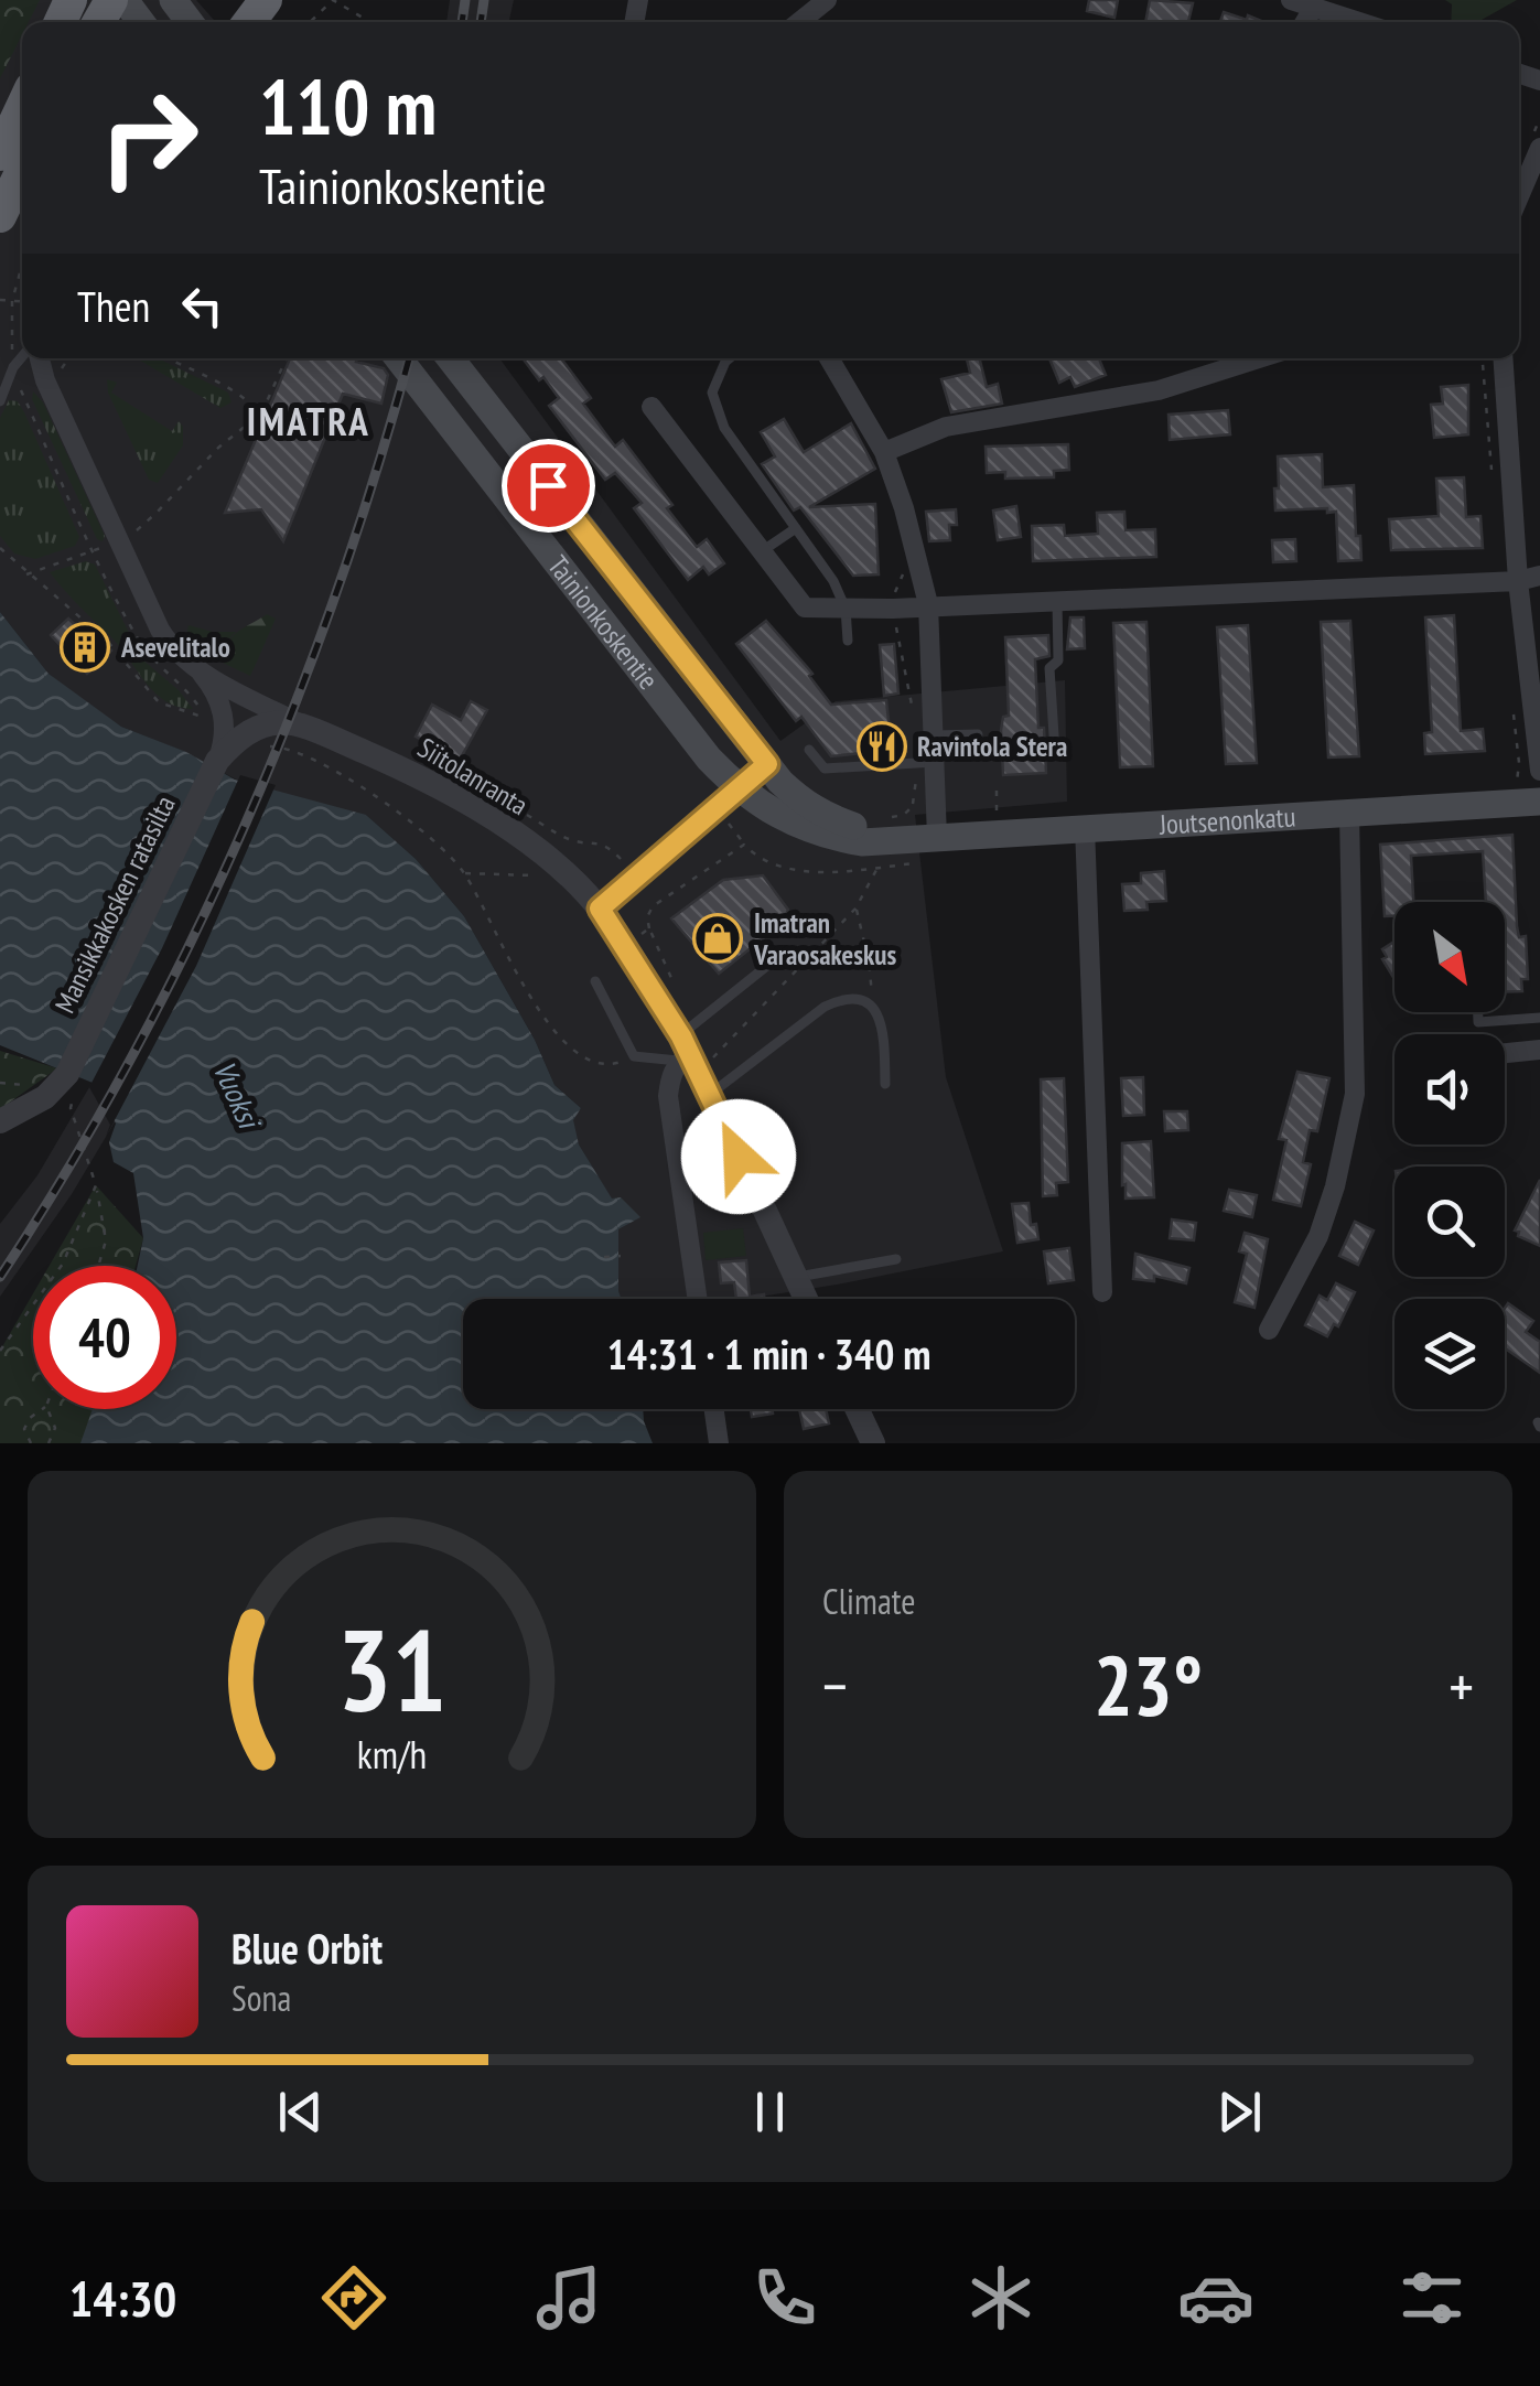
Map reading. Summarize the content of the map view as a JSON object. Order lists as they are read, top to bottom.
{
  "streets": {
    "main road": ["Tainionkoskentie", "Joutsenonkatu"],
    "street": ["Siitolanranta", "Mansikkakosken ratasilta"]
  },
  "crossings": [
    ["Tainionkoskentie", "Joutsenonkatu"]
  ],
  "districts": ["IMATRA"],
  "water": ["Vuoksi"],
  "places": {
    "building": ["Asevelitalo"],
    "restaurant": ["Ravintola Stera"],
    "shop": ["Imatran Varaosakeskus"]
  },
  "north": "bottom right",
  "page": {
    "turn": ["110 m", "Tainionkoskentie"],
    "then": "Then",
    "limit": "40",
    "trip": "14:31 · 1 min · 340 m",
    "tile": "Climate",
    "heat": ["−", "23°", "+"],
    "song": ["Blue Orbit", "Sona"],
    "tabs": "14:30",
    "gauge": ["31", "km/h"]
  }
}
